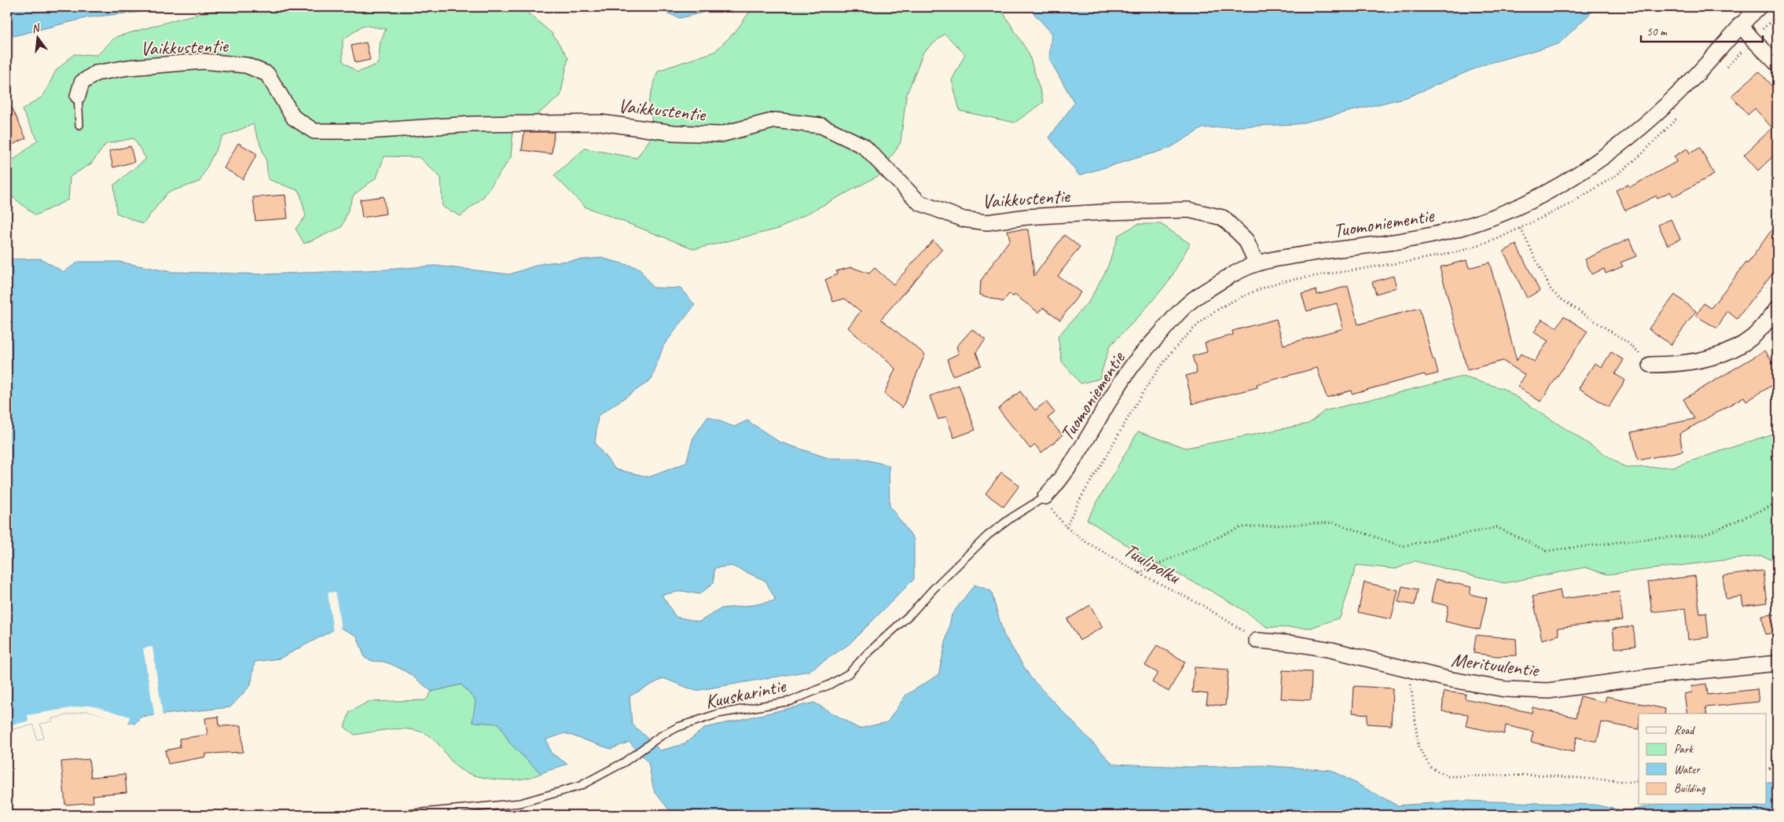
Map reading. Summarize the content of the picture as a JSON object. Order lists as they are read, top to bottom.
{
  "streets": {
    "street": ["Vaikkustentie", "Tuomoniementie", "Merituulentie"],
    "lane": ["Kuuskarintie"],
    "path": ["Tuulipolku"]
  },
  "crossings": [
    ["Vaikkustentie", "Tuomoniementie"],
    ["Tuomoniementie", "Tuulipolku"],
    ["Tuomoniementie", "Kuuskarintie"],
    ["Tuulipolku", "Merituulentie"],
    ["Tuulipolku", "Kuuskarintie"]
  ],
  "legend": [
    "Road",
    "Park",
    "Water",
    "Building"
  ],
  "scale_bar": "50 m",
  "north": "top"
}
